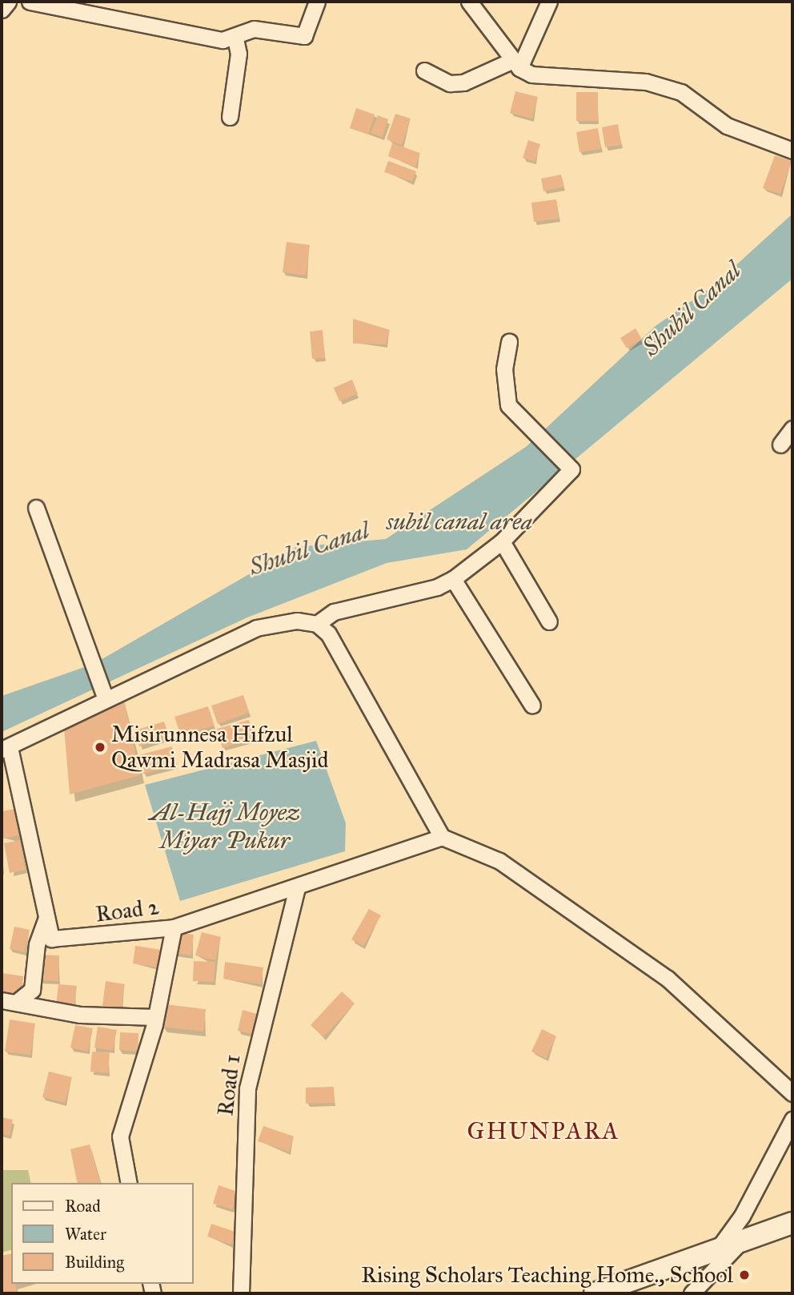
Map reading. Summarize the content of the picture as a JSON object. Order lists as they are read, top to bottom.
{
  "streets": {
    "street": ["Road 2", "Road 1"]
  },
  "districts": ["GHUNPARA"],
  "water": ["Shubil Canal", "subil canal area", "Al-Hajj Moyez Miyar Pukur"],
  "places": ["Misirunnesa Hifzul Qawmi Madrasa Masjid", "Rising Scholars Teaching Home., School"],
  "legend": ["Road", "Water", "Building"]
}
